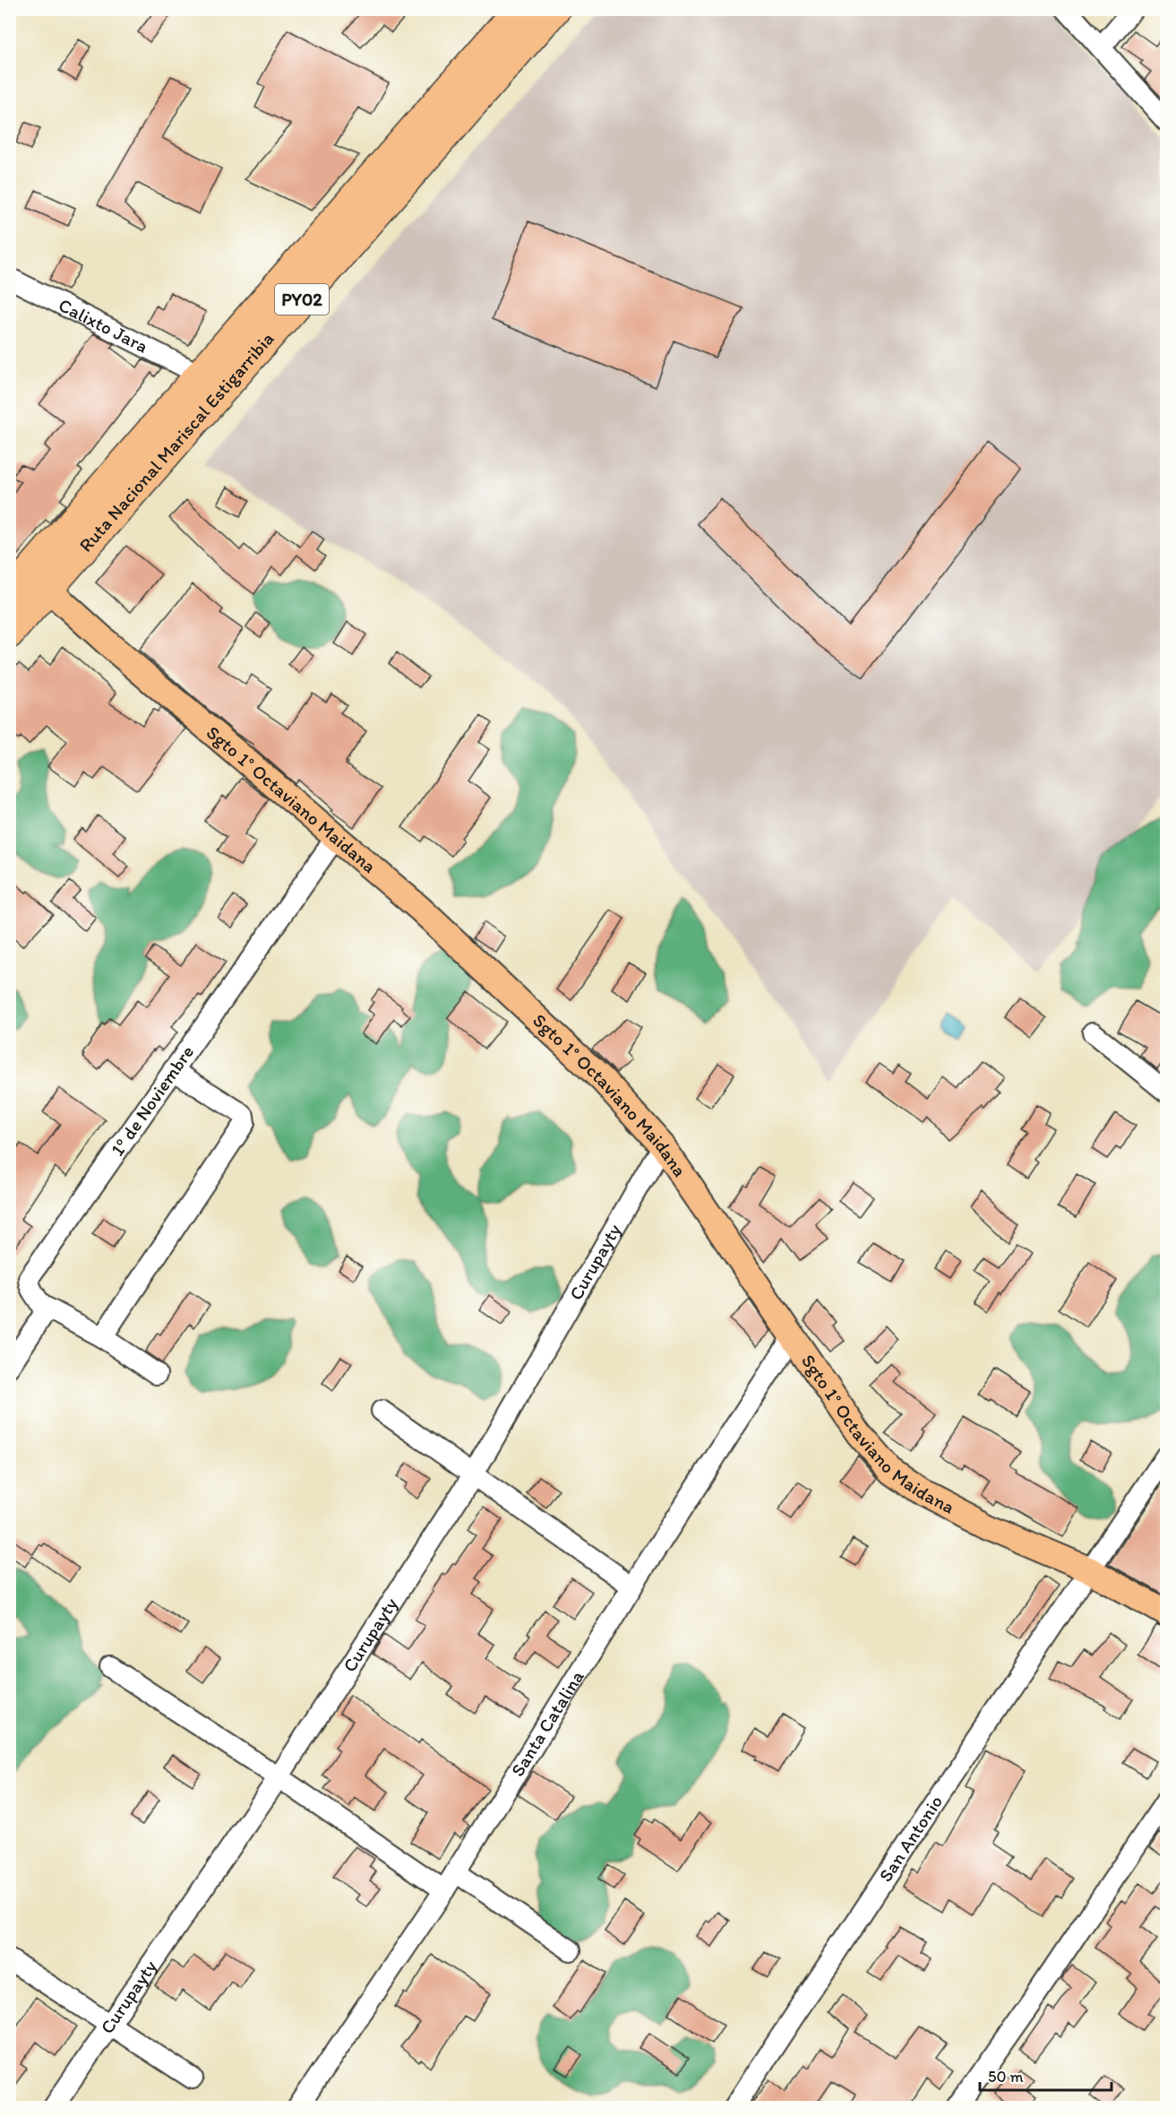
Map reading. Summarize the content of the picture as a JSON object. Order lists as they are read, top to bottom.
{
  "streets": {
    "highway": ["PY02", "Ruta Nacional Mariscal Estigarribia"],
    "main road": ["Sgto 1° Octaviano Maidana"],
    "street": [
      "Calixto Jara",
      "1º de Noviembre",
      "Curupayty",
      "Santa Catalina",
      "San Antonio"
    ]
  },
  "crossings": [
    ["Calixto Jara", "Ruta Nacional Mariscal Estigarribia"],
    ["Ruta Nacional Mariscal Estigarribia", "Sgto 1° Octaviano Maidana"],
    ["Sgto 1° Octaviano Maidana", "1º de Noviembre"],
    ["Sgto 1° Octaviano Maidana", "Curupayty"],
    ["Sgto 1° Octaviano Maidana", "Santa Catalina"],
    ["Sgto 1° Octaviano Maidana", "San Antonio"]
  ],
  "scale_bar": "50 m"
}
